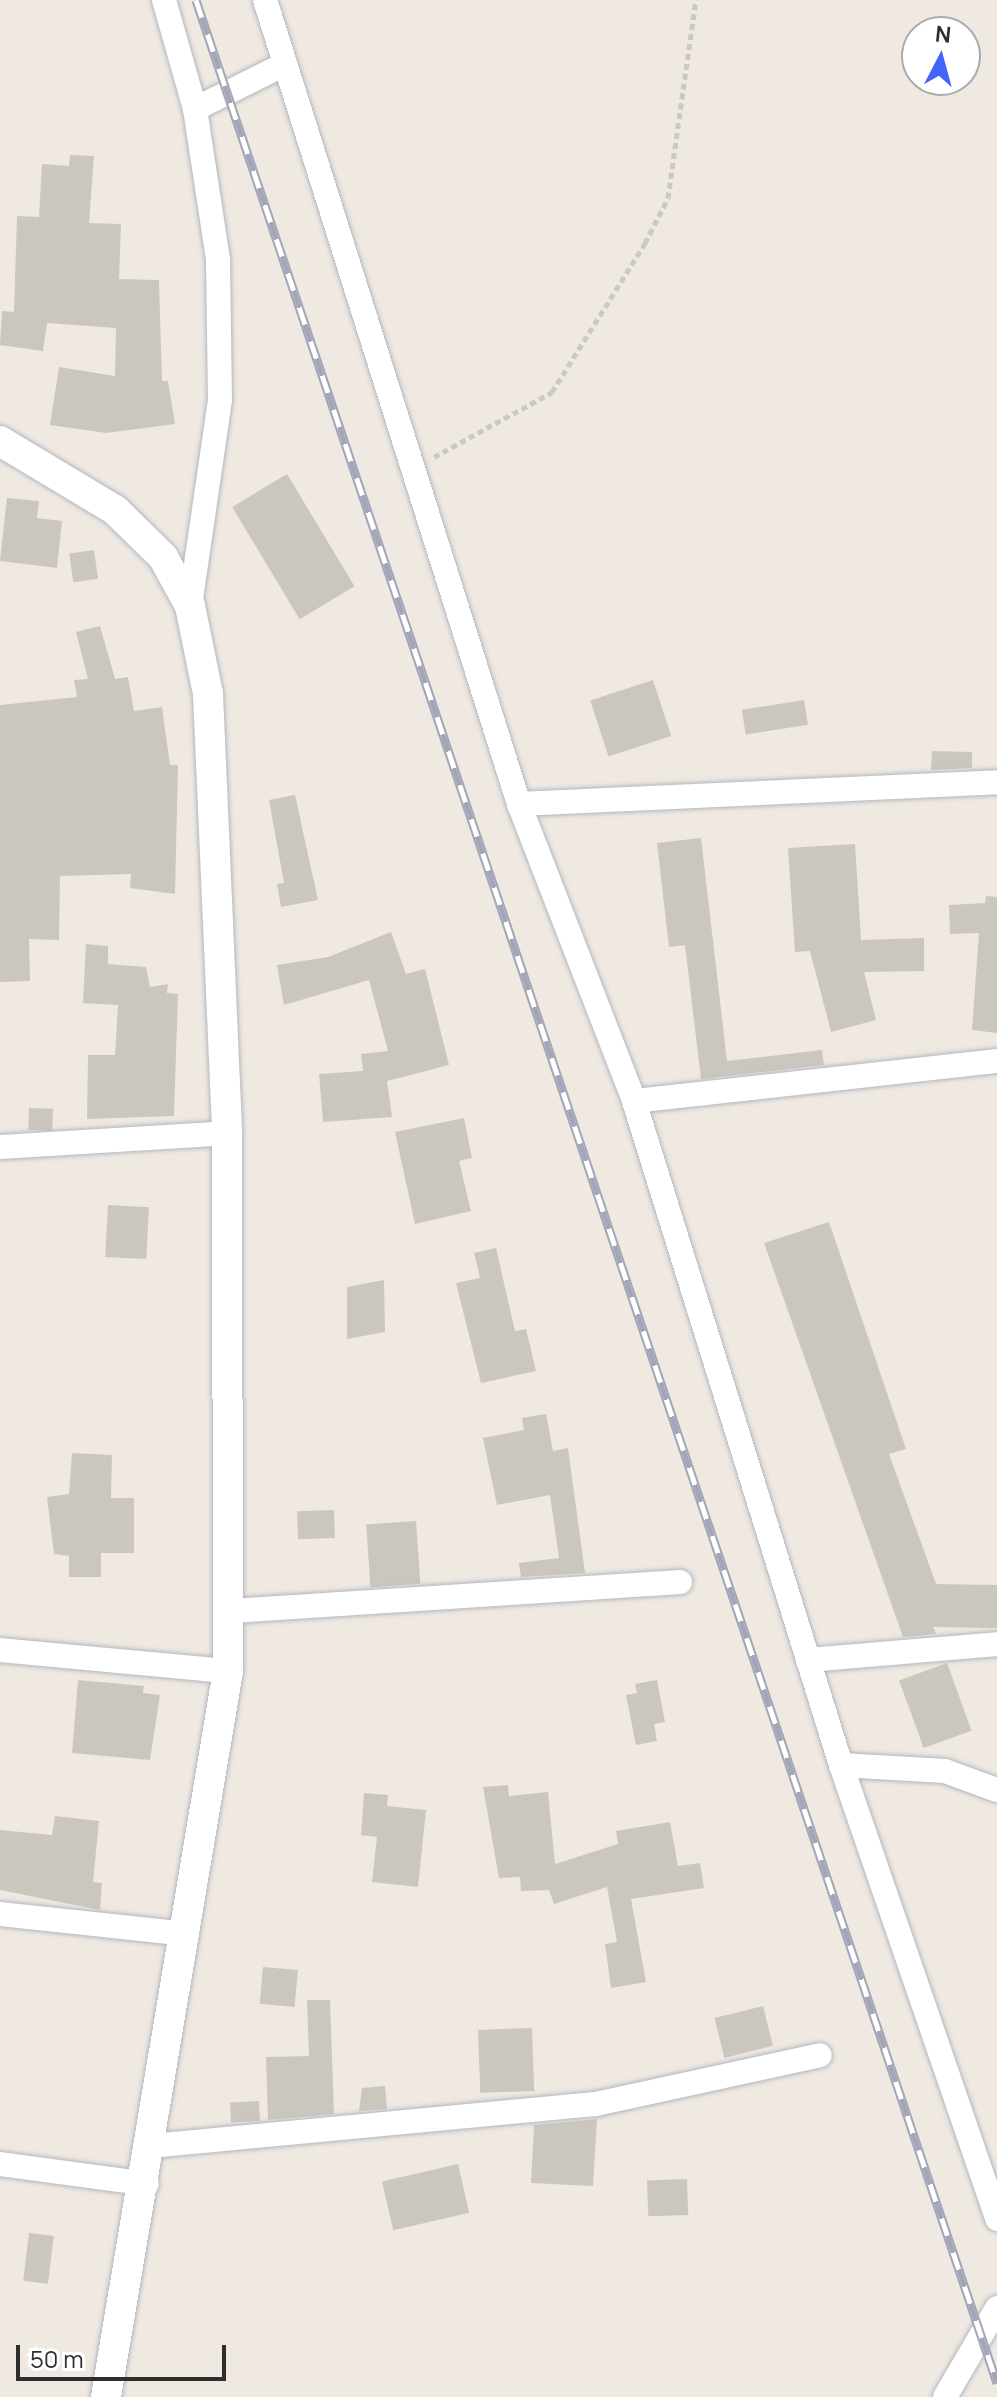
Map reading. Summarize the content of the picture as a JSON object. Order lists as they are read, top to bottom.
{
  "scale_bar": "50 m",
  "north": "top"
}
